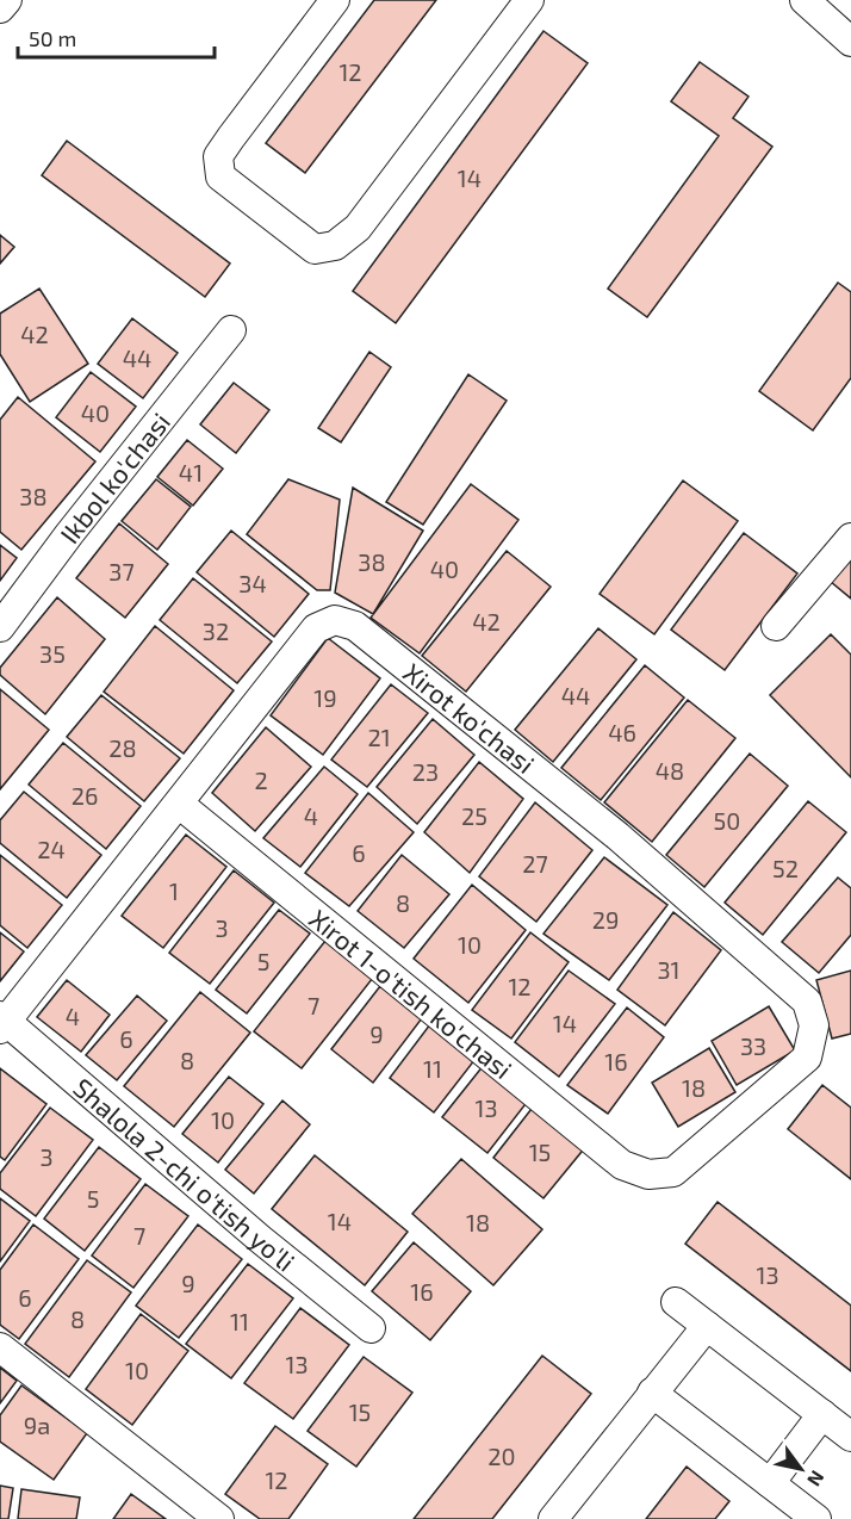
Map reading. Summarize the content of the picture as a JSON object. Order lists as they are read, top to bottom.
{
  "streets": {
    "street": [
      "Ikbol ko'chasi",
      "Xirot ko'chasi",
      "Xirot 1-o'tish ko'chasi",
      "Shalola 2-chi o'tish yo'li"
    ]
  },
  "crossings": [
    ["Xirot ko'chasi", "Xirot 1-o'tish ko'chasi"],
    ["Xirot ko'chasi", "Shalola 2-chi o'tish yo'li"]
  ],
  "house_numbers": [
    "12",
    "14",
    "42",
    "44",
    "40",
    "41",
    "38",
    "38",
    "40",
    "37",
    "34",
    "42",
    "32",
    "35",
    "44",
    "19",
    "46",
    "21",
    "28",
    "48",
    "23",
    "2",
    "26",
    "4",
    "25",
    "50",
    "24",
    "6",
    "27",
    "52",
    "1",
    "8",
    "29",
    "3",
    "10",
    "5",
    "31",
    "12",
    "7",
    "4",
    "14",
    "9",
    "6",
    "33",
    "8",
    "16",
    "11",
    "18",
    "13",
    "10",
    "15",
    "3",
    "5",
    "14",
    "18",
    "7",
    "13",
    "9",
    "16",
    "6",
    "8",
    "11",
    "13",
    "10",
    "15",
    "9a",
    "20",
    "12"
  ],
  "scale_bar": "50 m",
  "north": "bottom right"
}
